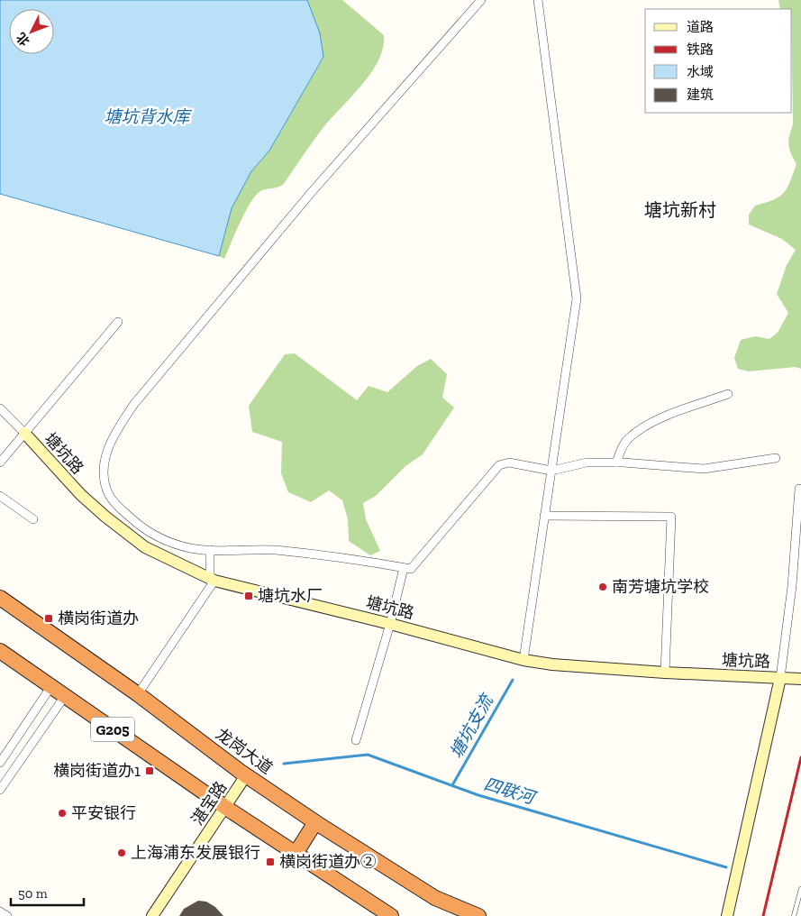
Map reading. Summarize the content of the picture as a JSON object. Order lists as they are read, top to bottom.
{
  "streets": {
    "highway": ["G205", "龙岗大道"],
    "street": ["塘坑路", "湛宝路"]
  },
  "crossings": [
    ["G205", "湛宝路"],
    ["龙岗大道", "湛宝路"]
  ],
  "districts": ["塘坑新村"],
  "water": ["塘坑背水库", "塘坑支流", "四联河"],
  "places": {
    "other": ["南芳塘坑学校", "平安银行", "上海浦东发展银行"],
    "transit": [
      "塘坑水厂",
      "横岗街道办",
      "横岗街道办1",
      "横岗街道办②"
    ]
  },
  "legend": [
    "道路",
    "铁路",
    "水域",
    "建筑"
  ],
  "scale_bar": "50 m",
  "north": "bottom left"
}
